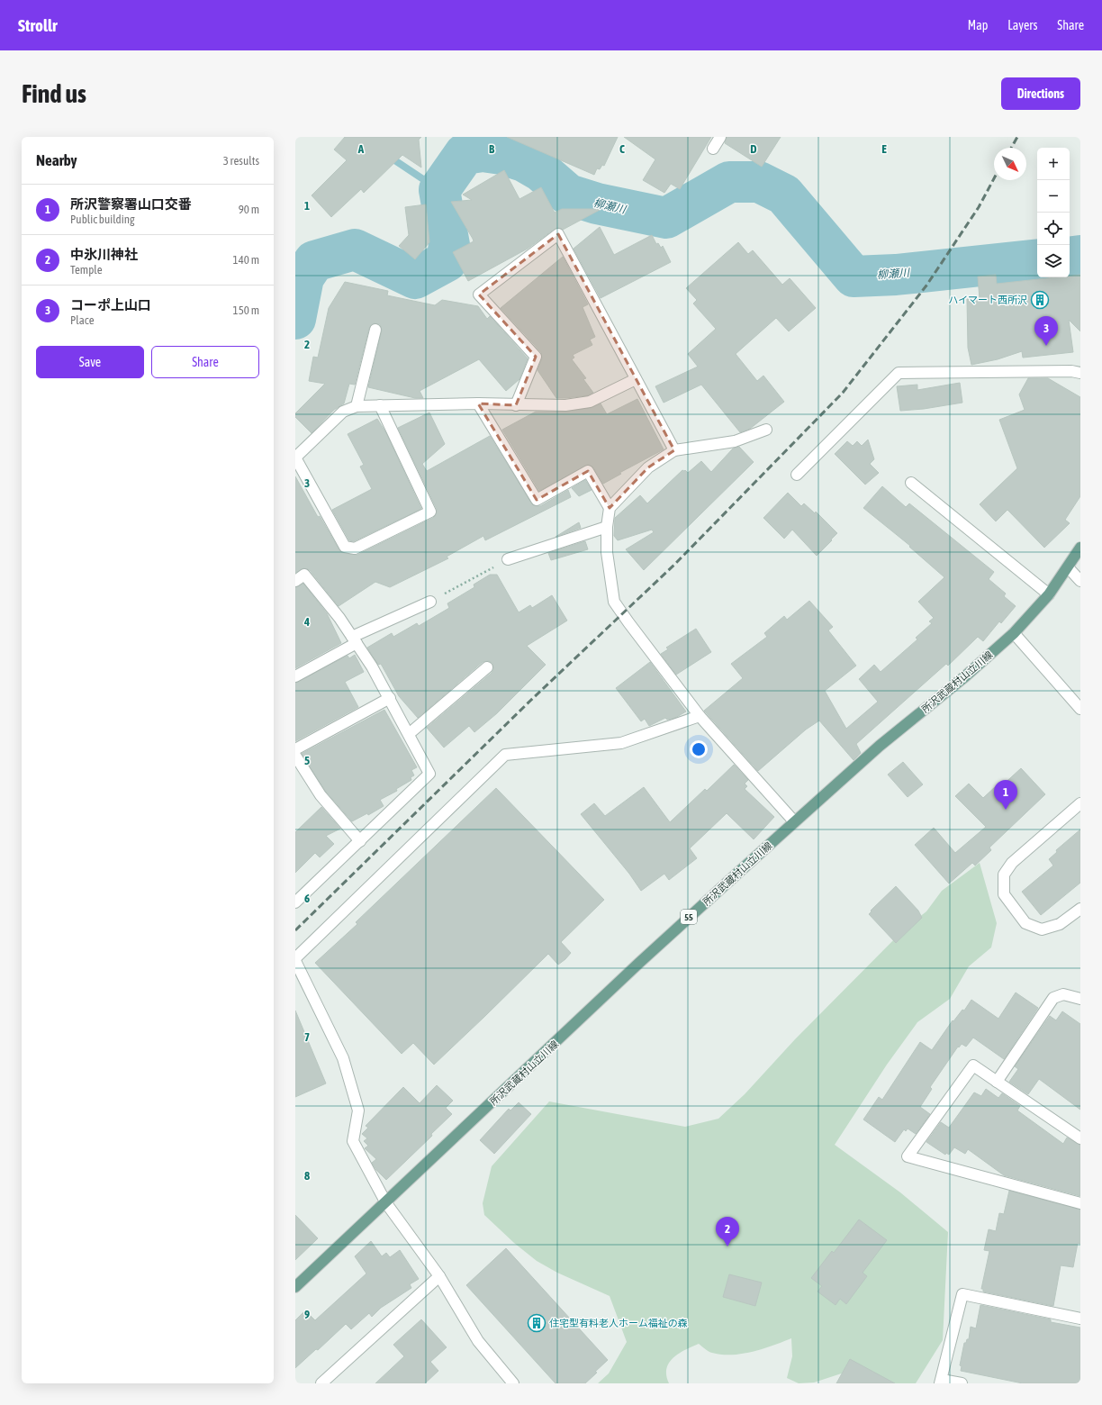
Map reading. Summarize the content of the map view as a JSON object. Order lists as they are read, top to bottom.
{
  "streets": {
    "main road": ["所沢武蔵村山立川線", "55"]
  },
  "water": ["柳瀬川"],
  "places": {
    "building": ["ハイマート西所沢", "住宅型有料老人ホーム福祉の森"]
  },
  "north": "bottom right",
  "page": {
    "header": "Strollr",
    "nav": ["Map", "Layers", "Share"],
    "buttons": [
      "Directions",
      ["Save", "Share"]
    ],
    "title": "Find us",
    "heading": ["Nearby", "3 results"],
    "map_buttons": ["+", "−"],
    "list": [
      {
        "mark": "1",
        "name": "所沢警察署山口交番",
        "note": "Public building",
        "value": "90 m"
      },
      {
        "mark": "2",
        "name": "中氷川神社",
        "note": "Temple",
        "value": "140 m"
      },
      {
        "mark": "3",
        "name": "コーポ上山口",
        "note": "Place",
        "value": "150 m"
      }
    ],
    "pins": ["3", "1", "2"]
  },
  "grid": {
    "columns": [
      "A",
      "B",
      "C",
      "D",
      "E"
    ],
    "rows": [
      "1",
      "2",
      "3",
      "4",
      "5",
      "6",
      "7",
      "8",
      "9"
    ]
  }
}
